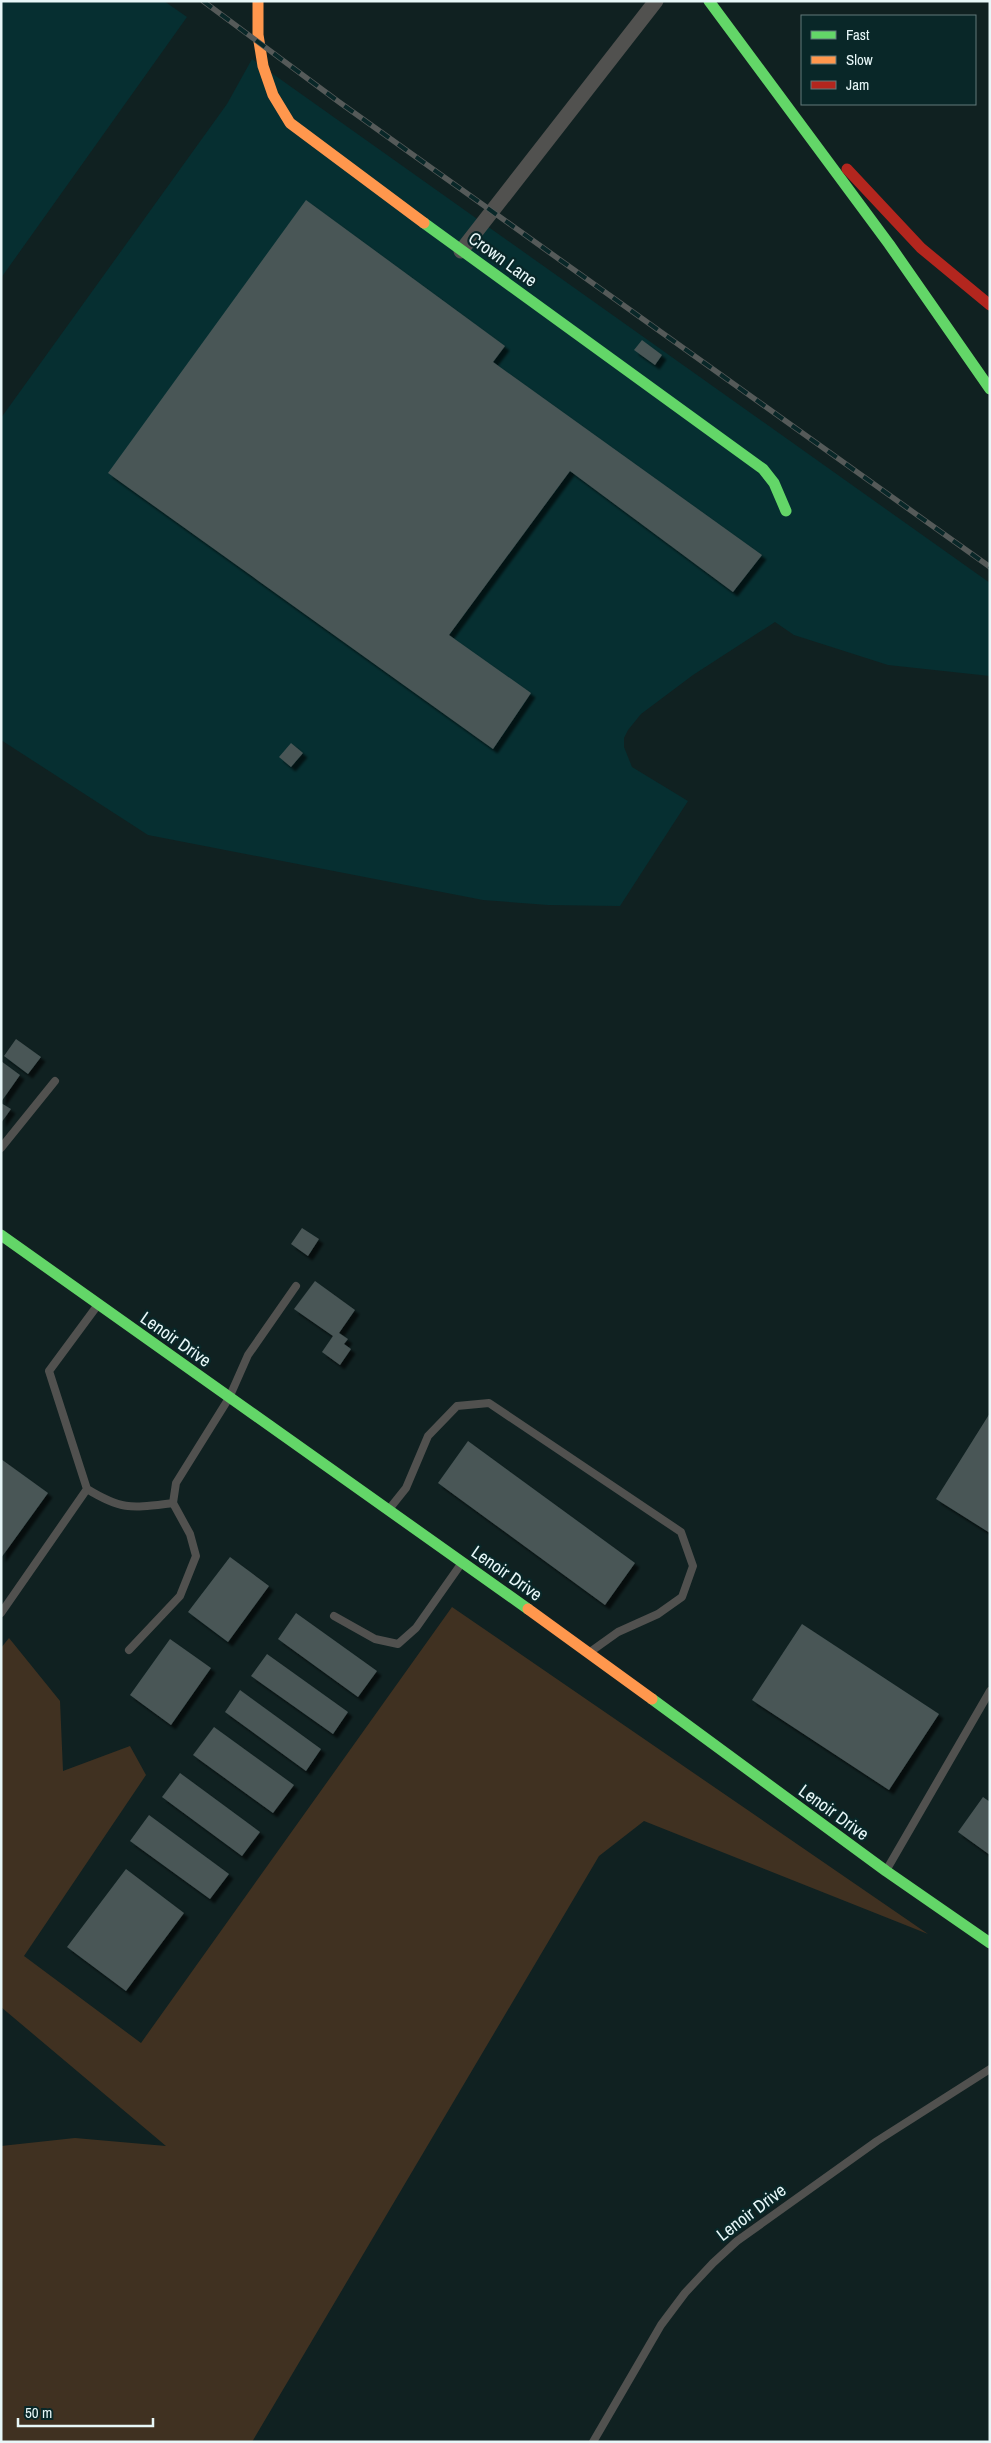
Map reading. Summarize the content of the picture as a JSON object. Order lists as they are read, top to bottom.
{
  "streets": {
    "main road": ["Crown Lane", "Lenoir Drive"]
  },
  "legend": ["Fast", "Slow", "Jam"],
  "scale_bar": "50 m"
}
